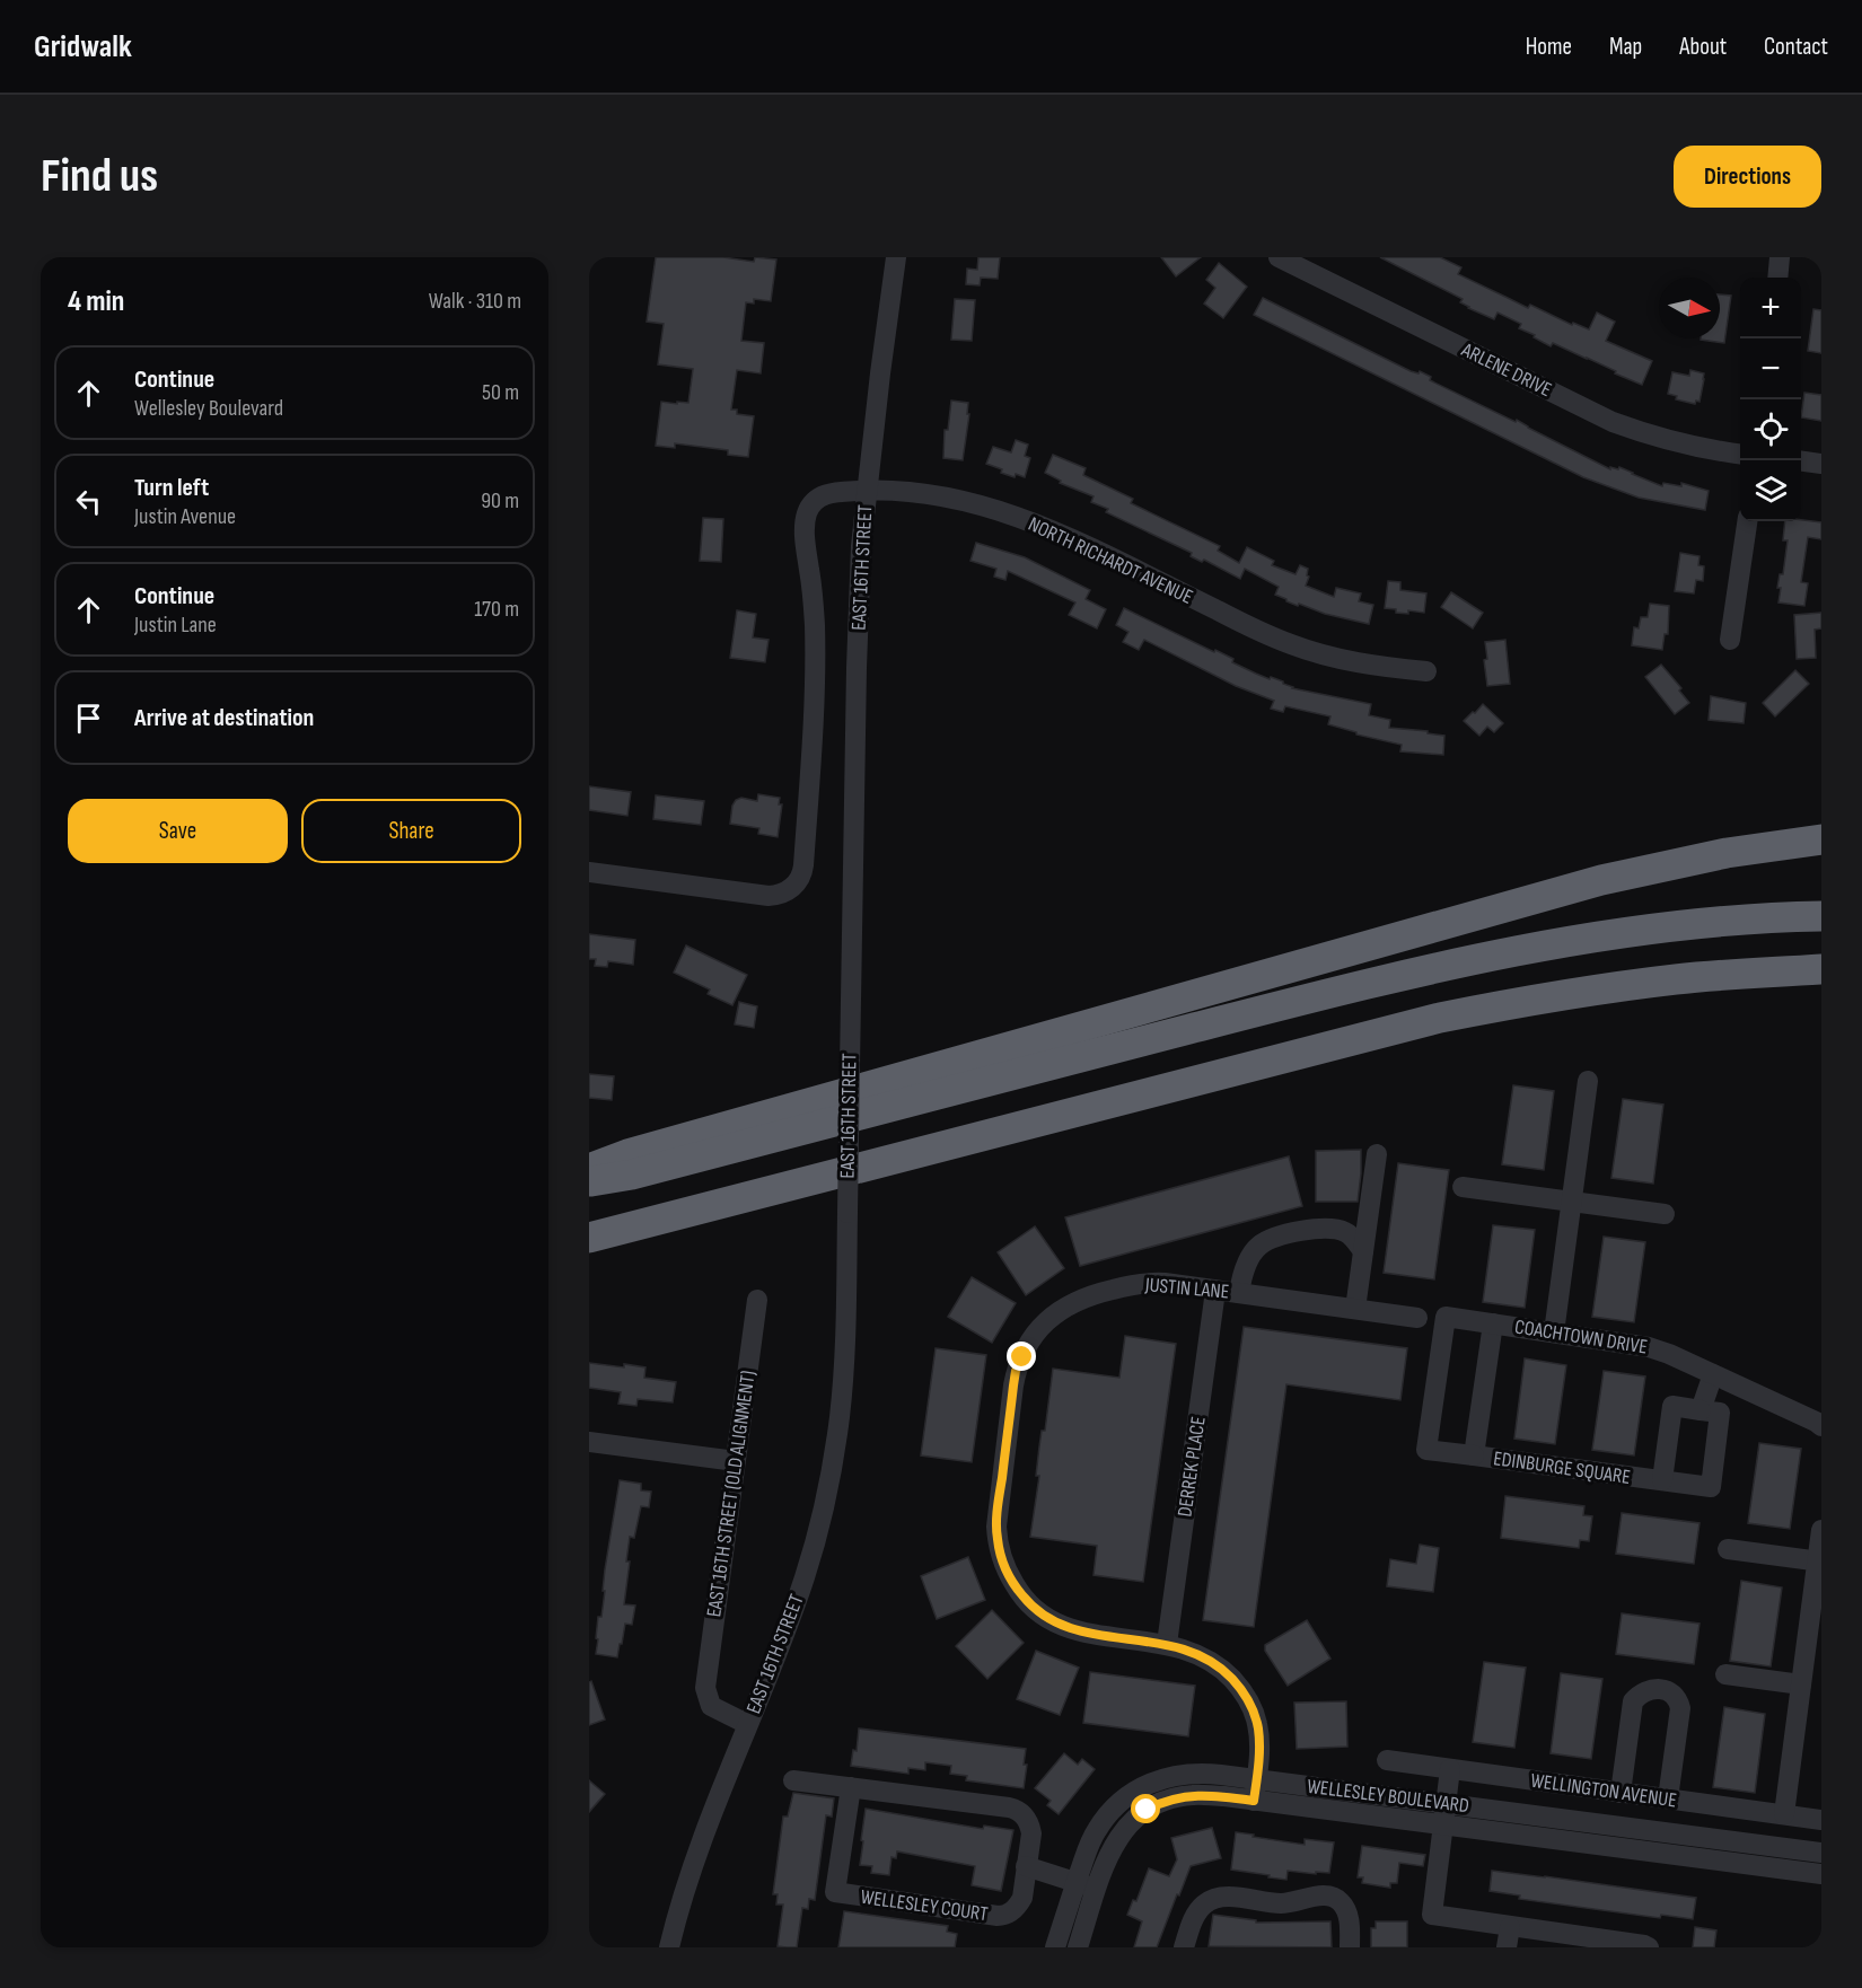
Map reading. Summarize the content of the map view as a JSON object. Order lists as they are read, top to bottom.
{
  "streets": {
    "street": [
      "ARLENE DRIVE",
      "NORTH RICHARDT AVENUE",
      "EAST 16TH STREET",
      "JUSTIN LANE",
      "COACHTOWN DRIVE",
      "DERREK PLACE",
      "EDINBURGE SQUARE",
      "EAST 16TH STREET (OLD ALIGNMENT)",
      "WELLINGTON AVENUE",
      "WELLESLEY BOULEVARD",
      "WELLESLEY COURT"
    ]
  },
  "crossings": [
    ["NORTH RICHARDT AVENUE", "EAST 16TH STREET"],
    ["EAST 16TH STREET", "EAST 16TH STREET (OLD ALIGNMENT)"],
    ["JUSTIN LANE", "DERREK PLACE"],
    ["JUSTIN LANE", "WELLESLEY BOULEVARD"],
    ["COACHTOWN DRIVE", "EDINBURGE SQUARE"]
  ],
  "north": "right",
  "page": {
    "header": "Gridwalk",
    "nav": [
      "Home",
      "Map",
      "About",
      "Contact"
    ],
    "buttons": [
      "Directions",
      ["Save", "Share"]
    ],
    "title": "Find us",
    "heading": ["4 min", "Walk · 310 m"],
    "map_buttons": ["+", "−"],
    "list": [
      ["Continue", "Wellesley Boulevard", "50 m"],
      ["Turn left", "Justin Avenue", "90 m"],
      ["Continue", "Justin Lane", "170 m"],
      "Arrive at destination"
    ]
  }
}
